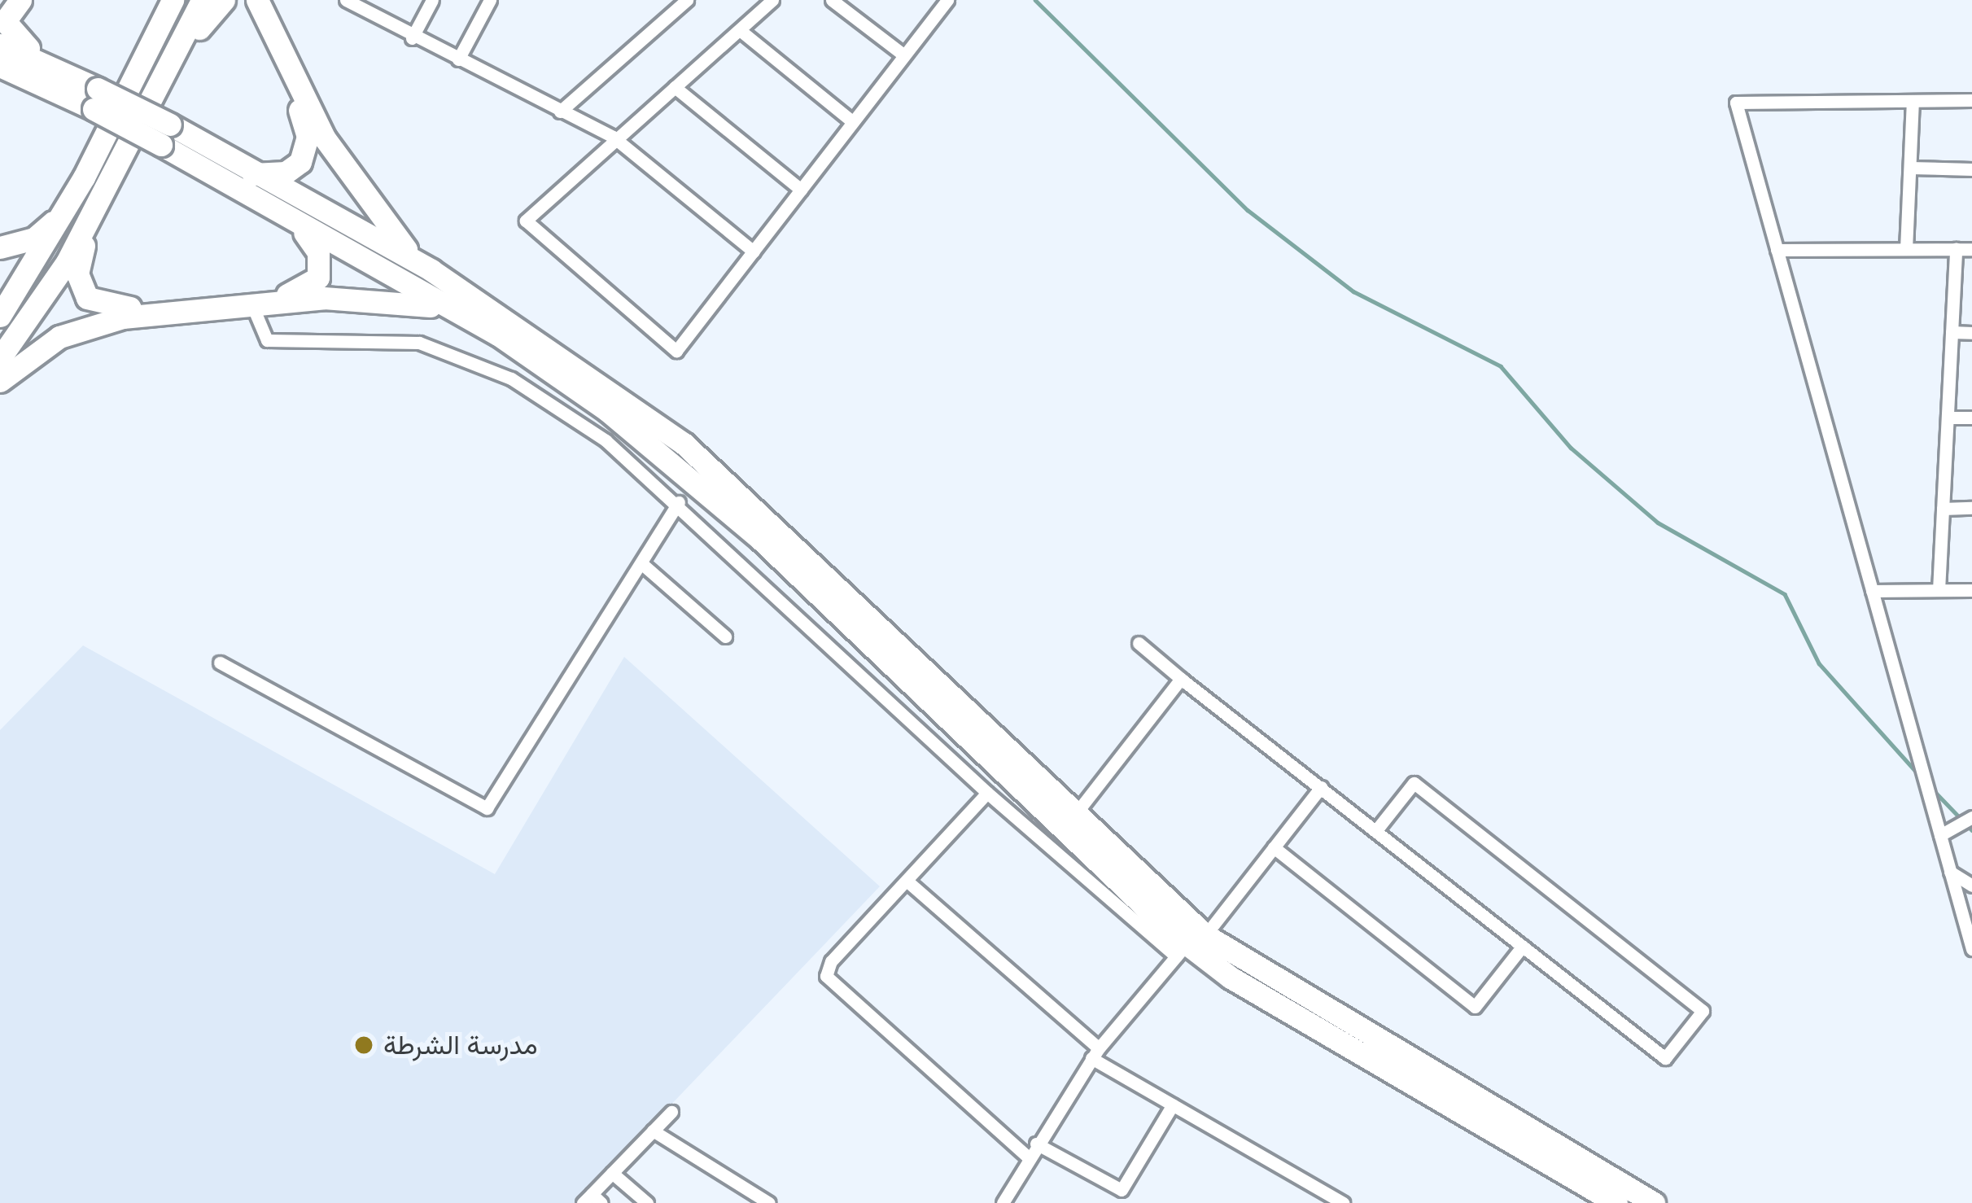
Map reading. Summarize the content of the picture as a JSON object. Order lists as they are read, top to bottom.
{
  "places": ["مدرسة الشرطة"]
}
